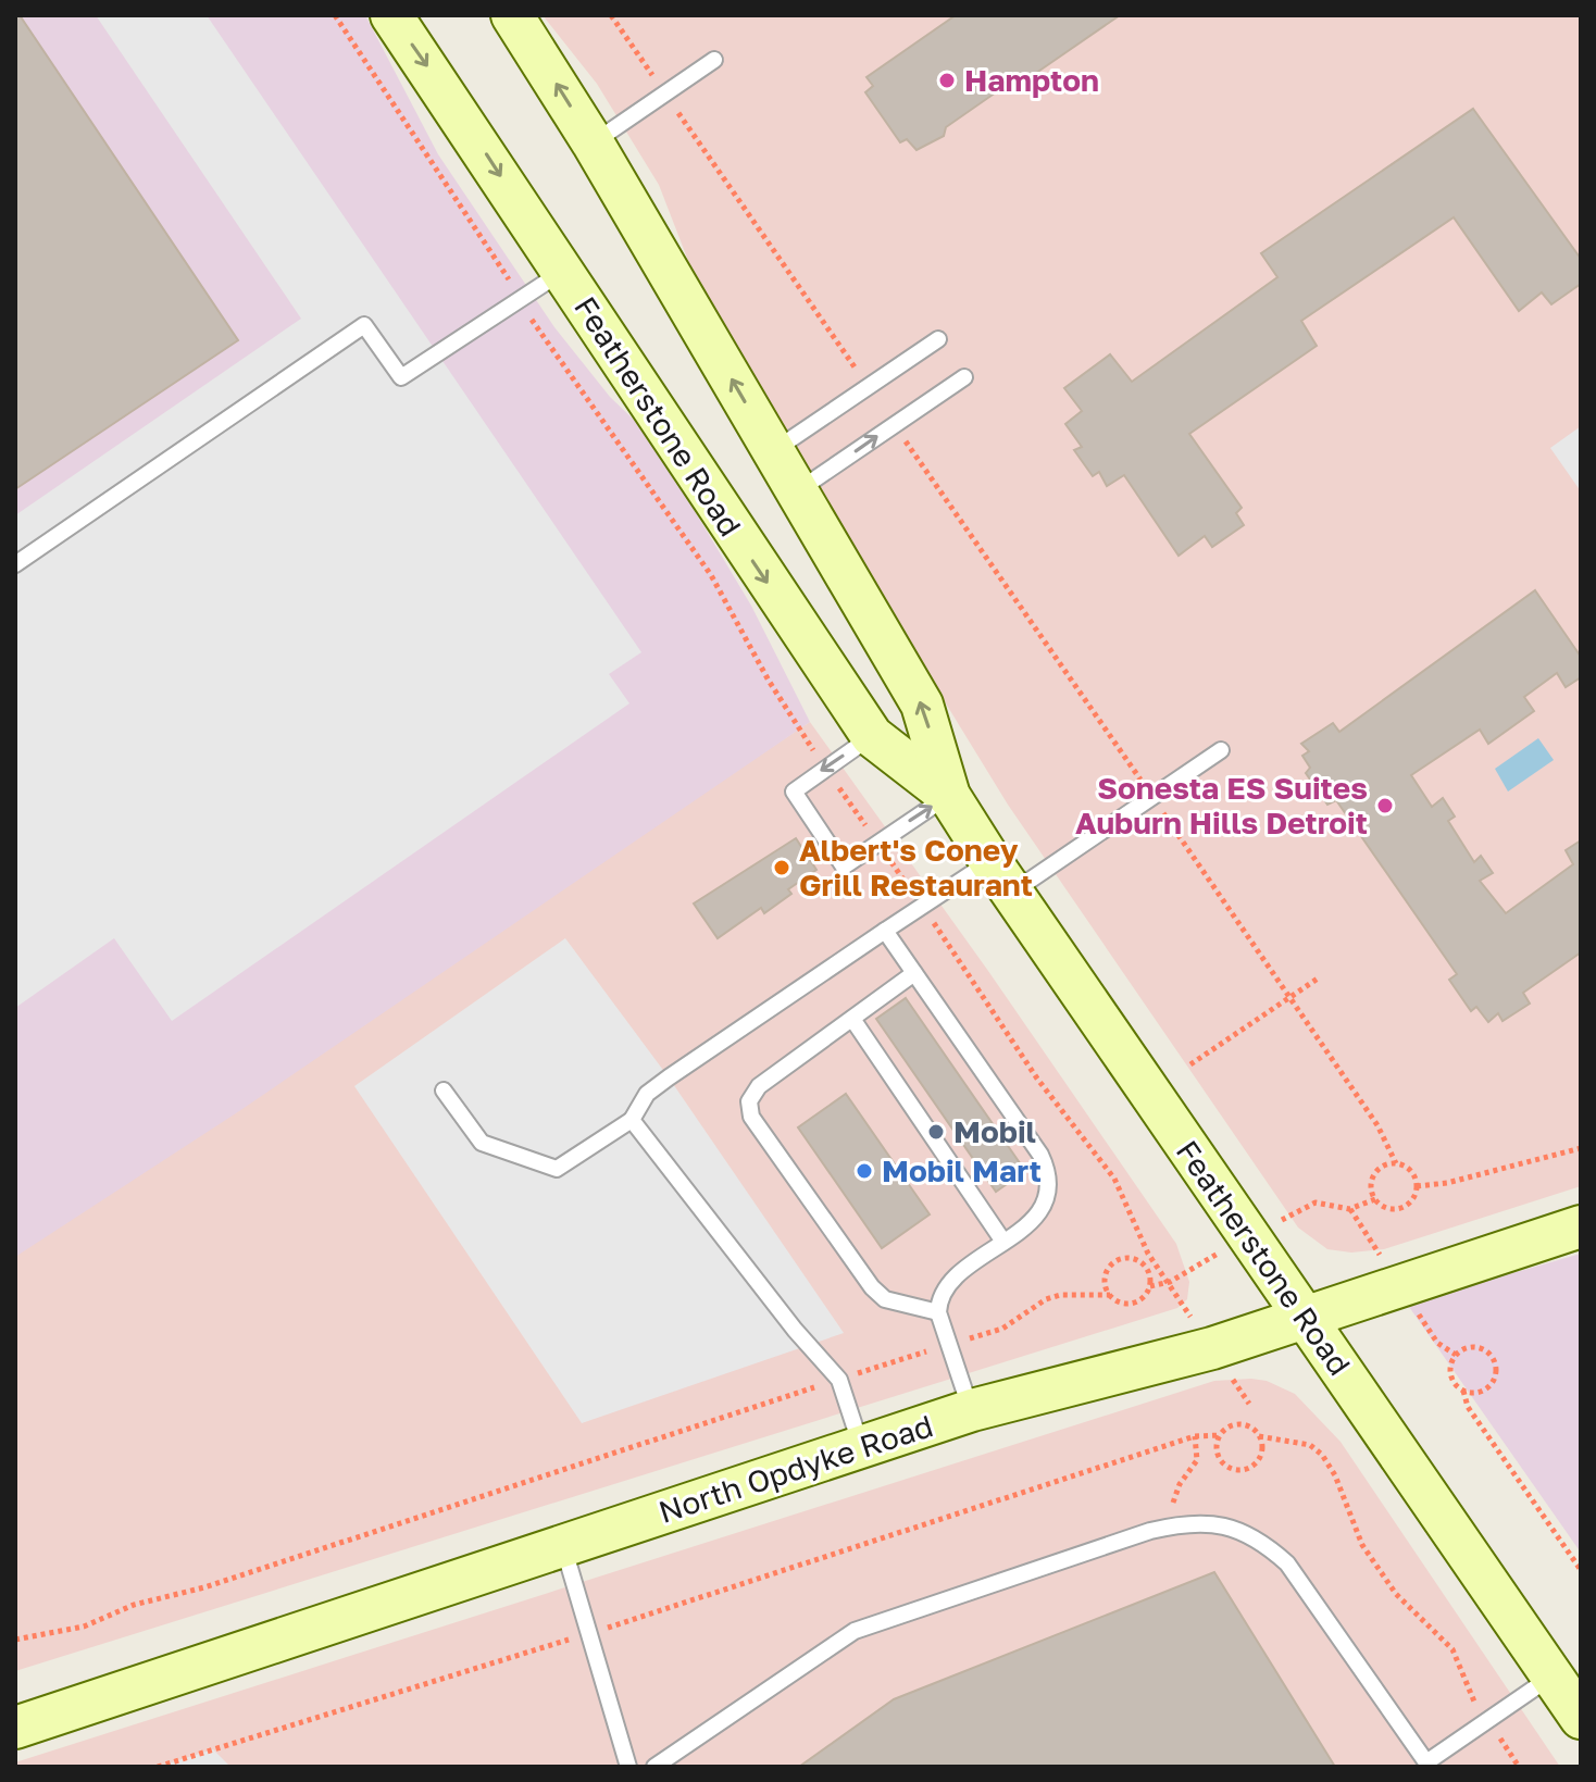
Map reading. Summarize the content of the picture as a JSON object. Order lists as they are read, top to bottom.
{
  "streets": {
    "main road": ["Featherstone Road", "North Opdyke Road"]
  },
  "crossings": [
    ["Featherstone Road", "North Opdyke Road"]
  ],
  "places": [
    "Hampton",
    "Sonesta ES Suites Auburn Hills Detroit",
    "Albert's Coney Grill Restaurant",
    "Mobil",
    "Mobil Mart"
  ]
}
